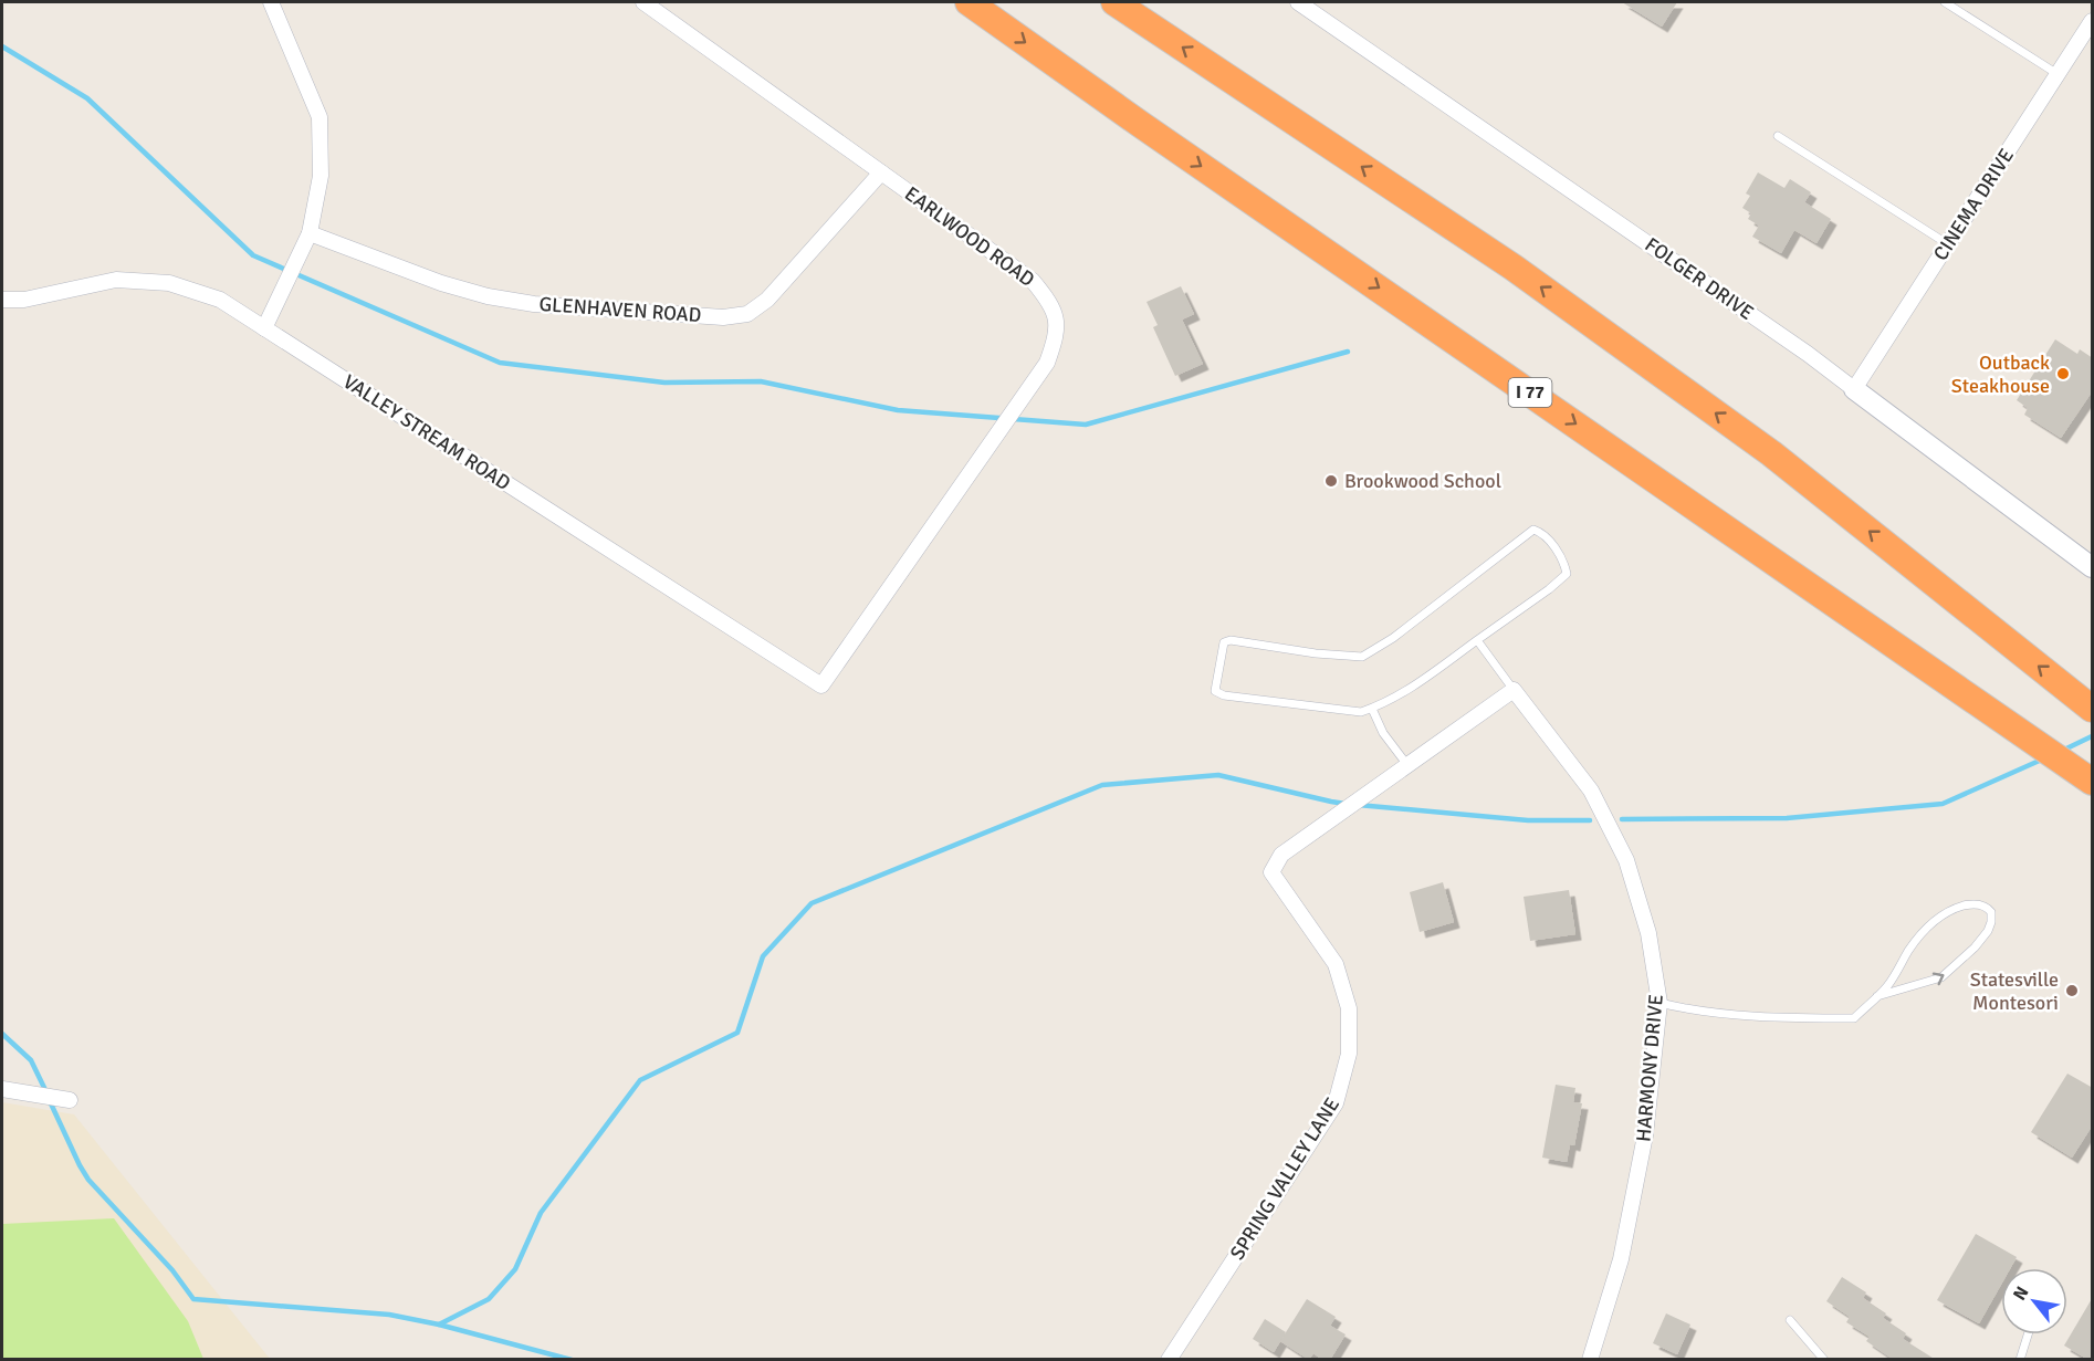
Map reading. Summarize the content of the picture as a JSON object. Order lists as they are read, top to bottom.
{
  "streets": {
    "highway": ["I 77"],
    "street": [
      "CINEMA DRIVE",
      "EARLWOOD ROAD",
      "FOLGER DRIVE",
      "GLENHAVEN ROAD",
      "VALLEY STREAM ROAD",
      "HARMONY DRIVE",
      "SPRING VALLEY LANE"
    ]
  },
  "crossings": [
    ["CINEMA DRIVE", "FOLGER DRIVE"],
    ["EARLWOOD ROAD", "GLENHAVEN ROAD"],
    ["EARLWOOD ROAD", "VALLEY STREAM ROAD"],
    ["HARMONY DRIVE", "SPRING VALLEY LANE"]
  ],
  "places": ["Outback Steakhouse", "Brookwood School", "Statesville Montesori"],
  "north": "top left"
}
